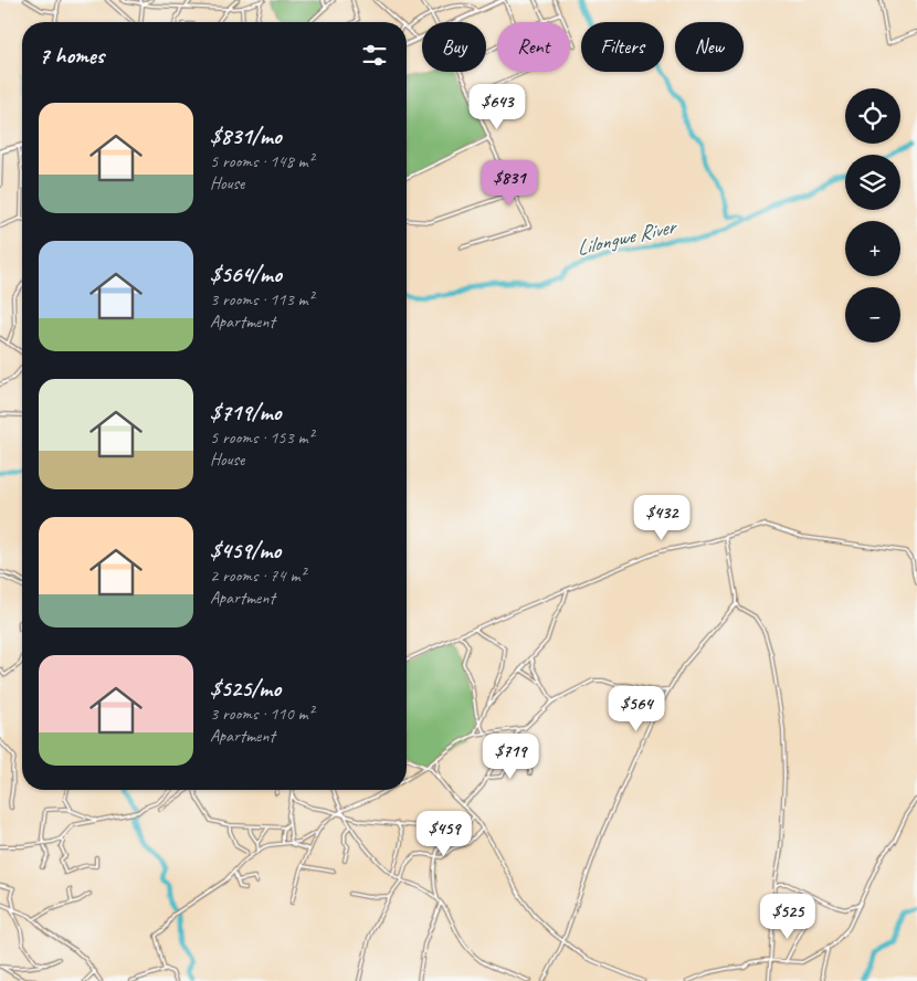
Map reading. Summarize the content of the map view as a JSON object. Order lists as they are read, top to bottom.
{
  "water": ["Lilongwe River"],
  "page": {
    "chip": [
      "Buy",
      "Rent",
      "Filters",
      "New"
    ],
    "heading": "7 homes",
    "price": [
      "$643",
      "$831",
      "$432",
      "$564",
      "$719",
      "$459",
      "$525"
    ],
    "map_buttons": ["+", "−"],
    "list": [
      {
        "name": "$831/mo",
        "note": "5 rooms · 148 m² · House"
      },
      {
        "name": "$564/mo",
        "note": "3 rooms · 113 m² · Apartment"
      },
      {
        "name": "$719/mo",
        "note": "5 rooms · 153 m² · House"
      },
      {
        "name": "$459/mo",
        "note": "2 rooms · 74 m² · Apartment"
      },
      {
        "name": "$525/mo",
        "note": "3 rooms · 110 m² · Apartment"
      }
    ]
  }
}
